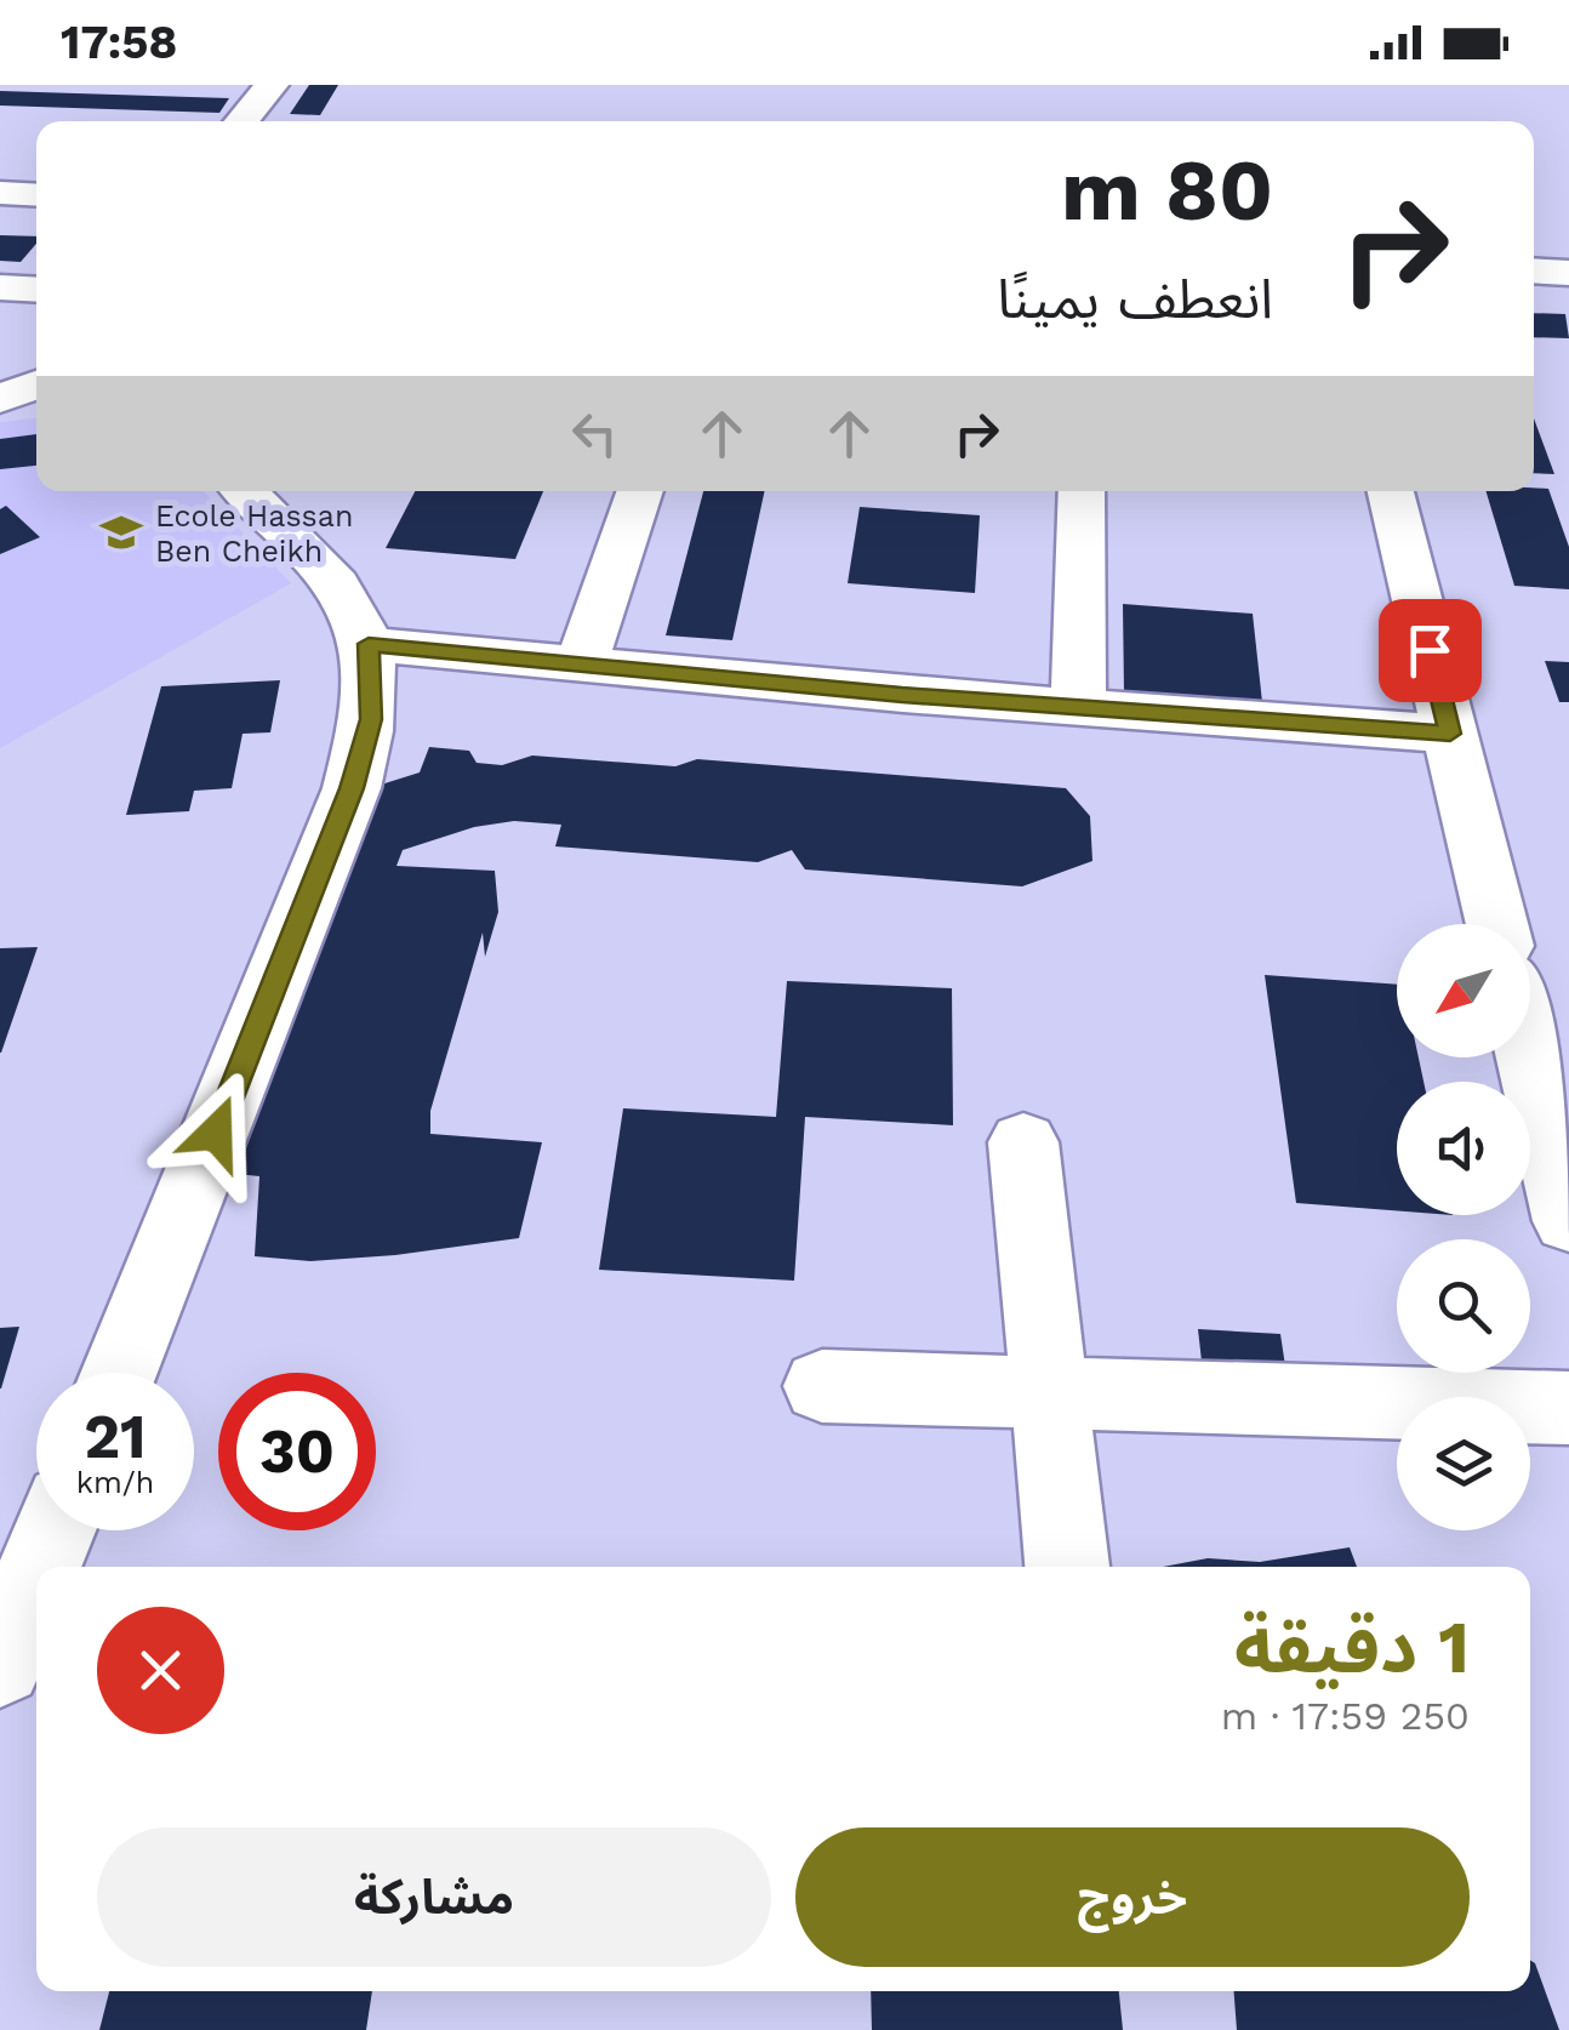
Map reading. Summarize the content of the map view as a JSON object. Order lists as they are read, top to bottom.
{
  "places": {
    "school or university": ["Ecole Hassan Ben Cheikh"]
  },
  "north": "bottom left",
  "page": {
    "status": "17:58",
    "turn": ["80 m", "انعطف يمينًا"],
    "speed": "21 km/h",
    "limit": "30",
    "heading": ["1 دقيقة", "250 m · 17:59"],
    "buttons": ["خروج", "مشاركة"]
  }
}
